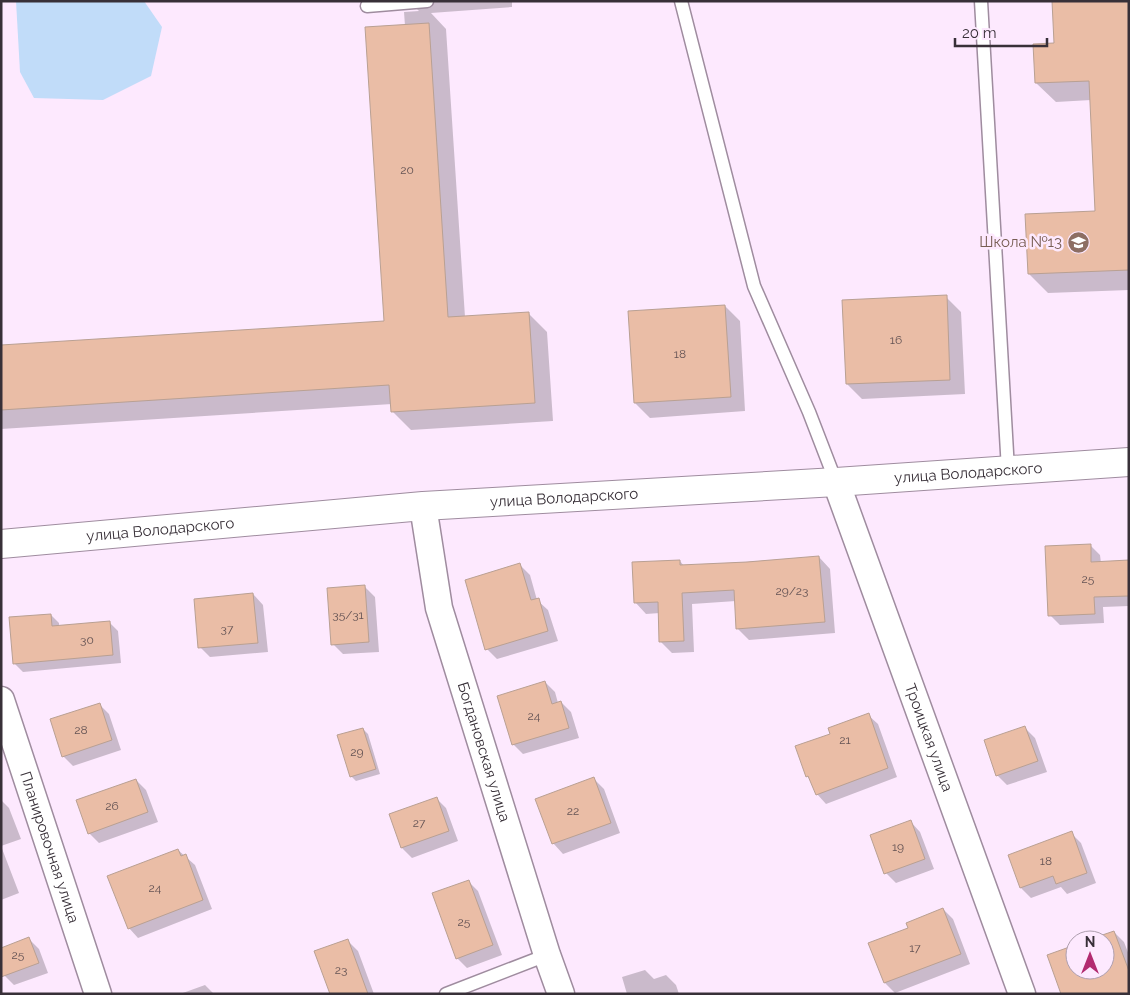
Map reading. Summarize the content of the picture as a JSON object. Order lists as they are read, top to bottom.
{
  "streets": {
    "main road": ["улица Володарского"],
    "street": ["Троицкая улица", "Богдановская улица", "Планировочная улица"]
  },
  "crossings": [
    ["улица Володарского", "Троицкая улица"],
    ["улица Володарского", "Богдановская улица"]
  ],
  "places": {
    "school or university": ["Школа №13"]
  },
  "house_numbers": [
    "20",
    "16",
    "18",
    "25",
    "29/23",
    "35/31",
    "37",
    "30",
    "24",
    "28",
    "21",
    "29",
    "26",
    "22",
    "27",
    "19",
    "18",
    "24",
    "25",
    "17",
    "25",
    "23"
  ],
  "scale_bar": "20 m",
  "north": "top"
}
